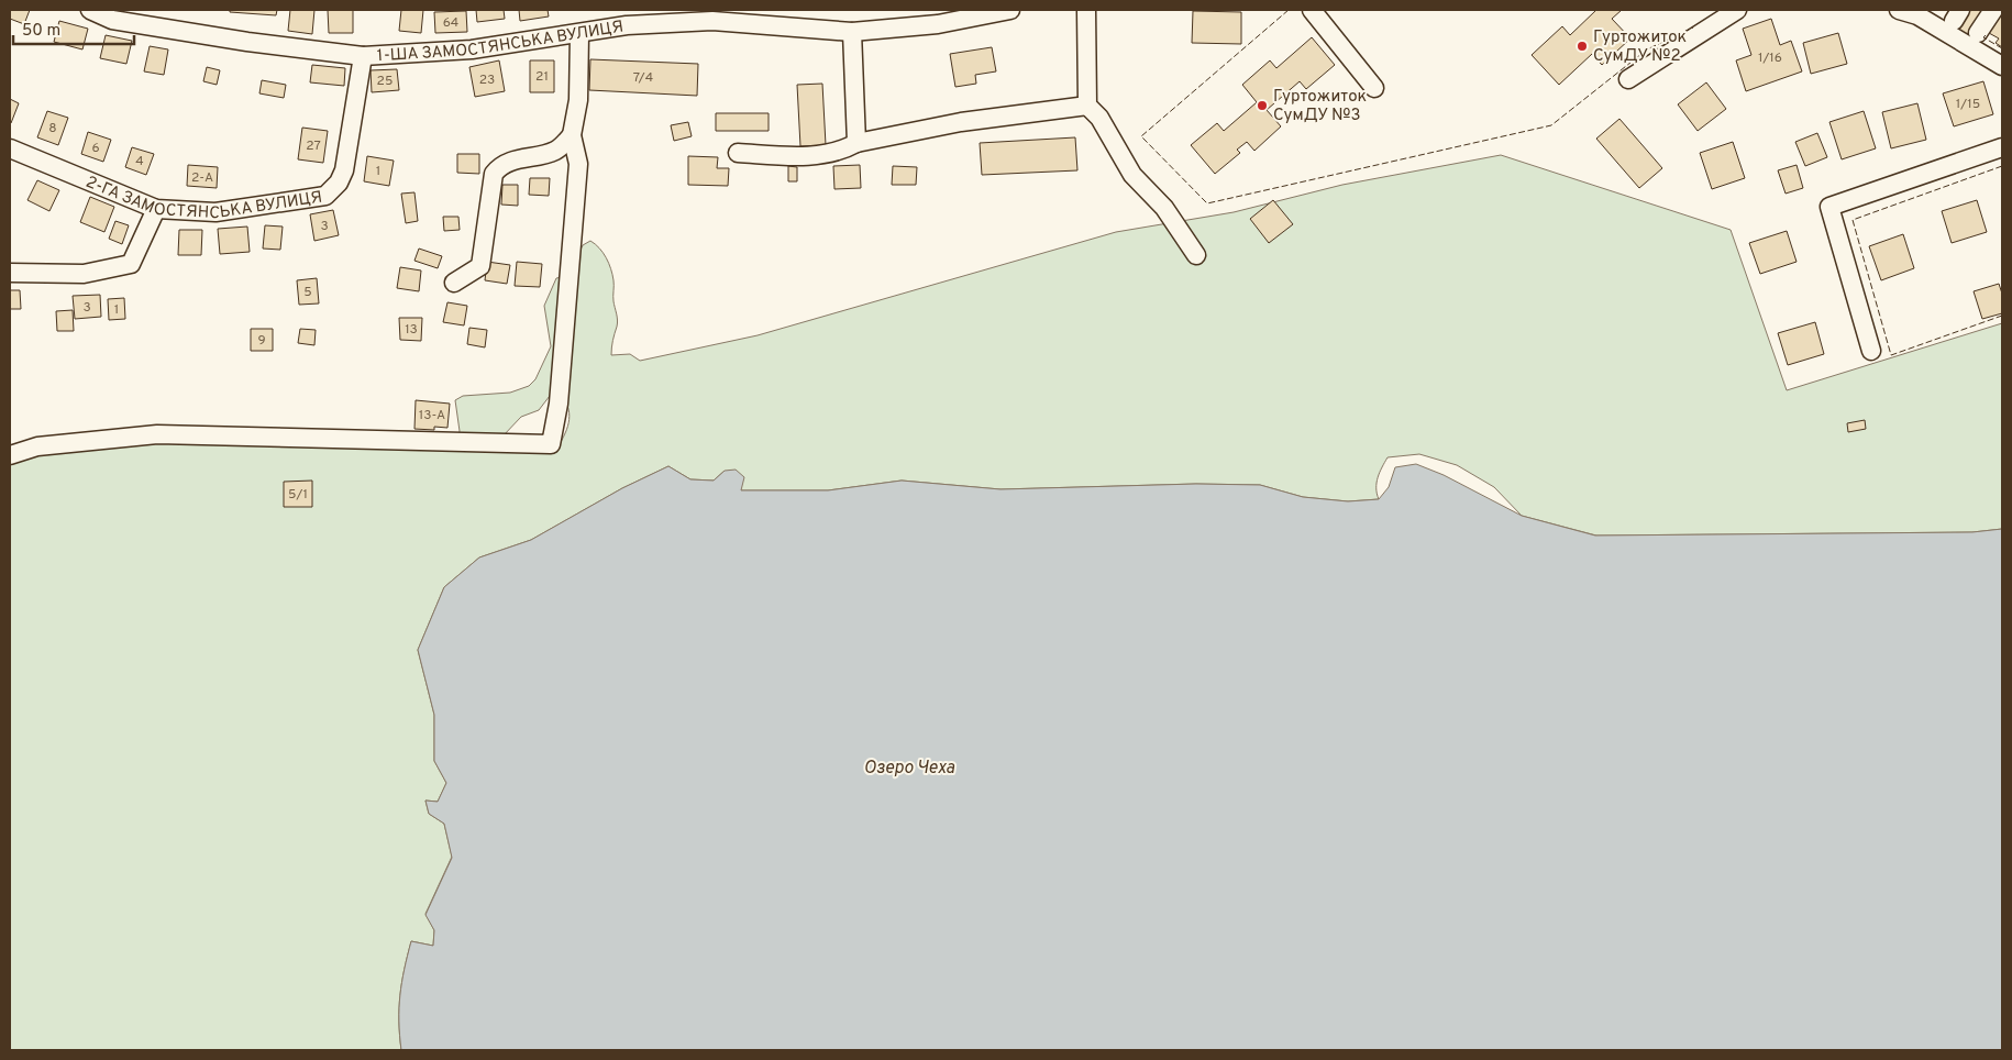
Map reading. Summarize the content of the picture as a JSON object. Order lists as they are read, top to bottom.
{
  "streets": {
    "street": ["1-ША ЗАМОСТЯНСЬКА ВУЛИЦЯ", "2-ГА ЗАМОСТЯНСЬКА ВУЛИЦЯ"]
  },
  "crossings": [
    ["1-ША ЗАМОСТЯНСЬКА ВУЛИЦЯ", "2-ГА ЗАМОСТЯНСЬКА ВУЛИЦЯ"]
  ],
  "water": ["Озеро Чеха"],
  "places": ["Гуртожиток СумДУ №2", "Гуртожиток СумДУ №3"],
  "house_numbers": [
    "64",
    "1/16",
    "21",
    "7/4",
    "23",
    "25",
    "1/15",
    "8",
    "27",
    "6",
    "4",
    "1",
    "2-А",
    "3",
    "5",
    "3",
    "1",
    "13",
    "9",
    "13-А",
    "5/1"
  ],
  "scale_bar": "50 m"
}
